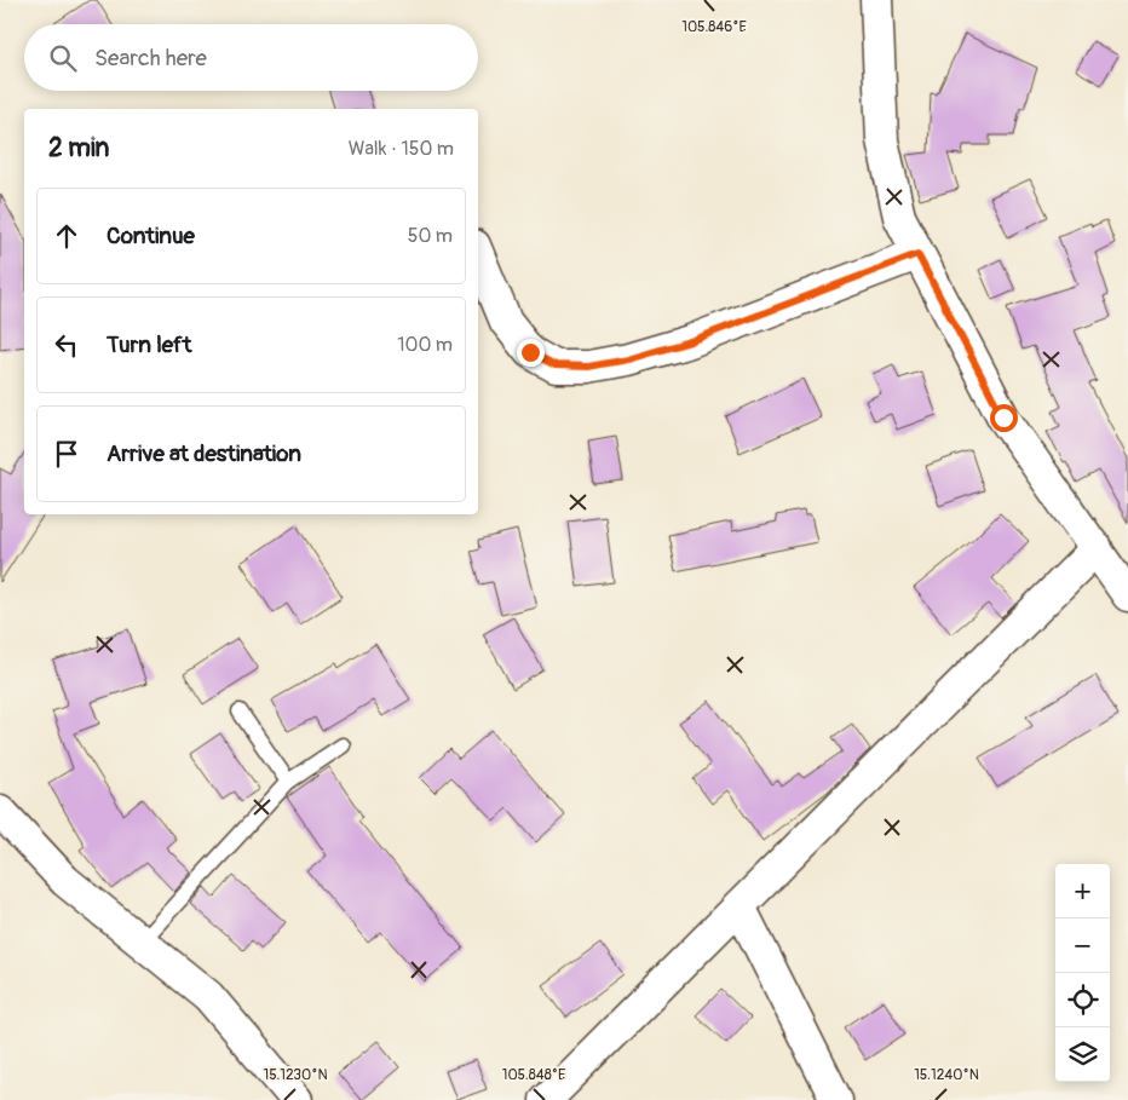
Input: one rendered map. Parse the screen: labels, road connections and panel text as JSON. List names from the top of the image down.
{
  "page": {
    "search": "Search here",
    "heading": ["2 min", "Walk · 150 m"],
    "list": [
      ["Continue", "50 m"],
      ["Turn left", "100 m"],
      "Arrive at destination"
    ],
    "map_buttons": ["+", "−"]
  },
  "coordinates": [
    "105.846°E",
    "105.848°E",
    "15.1230°N",
    "15.1240°N"
  ]
}
